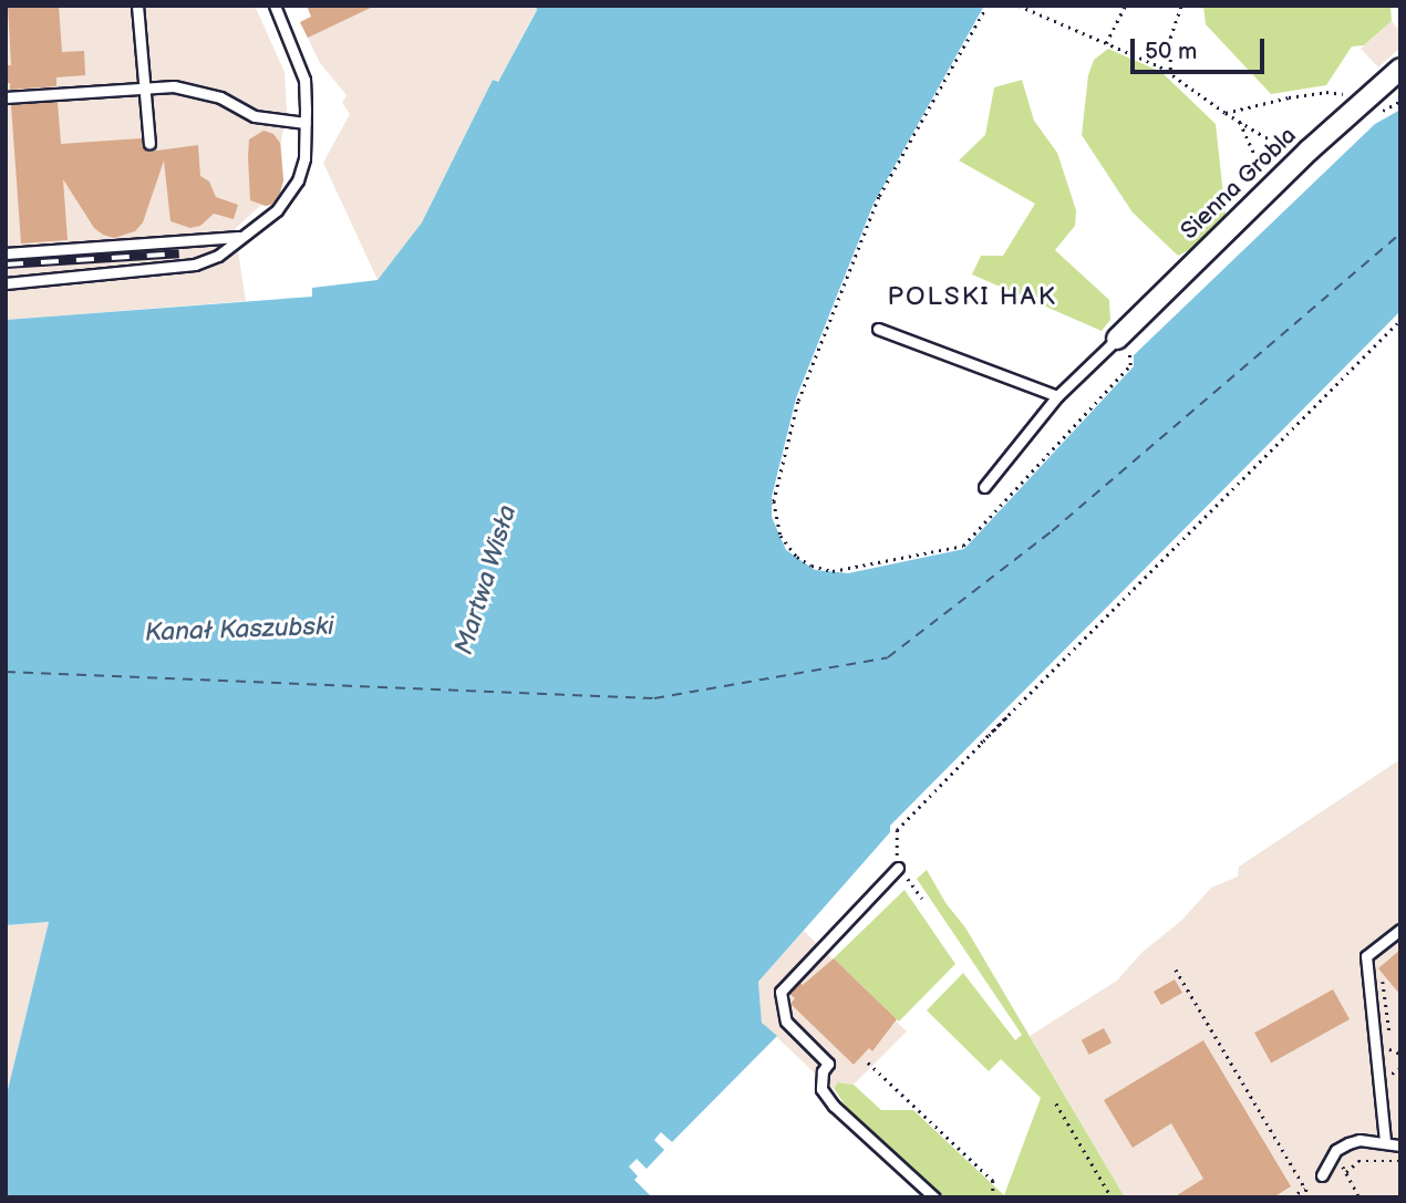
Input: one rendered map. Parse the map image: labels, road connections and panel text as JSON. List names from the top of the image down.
{
  "streets": {
    "street": ["Sienna Grobla"]
  },
  "districts": ["POLSKI HAK"],
  "water": ["Martwa Wisła", "Kanał Kaszubski"],
  "scale_bar": "50 m"
}
